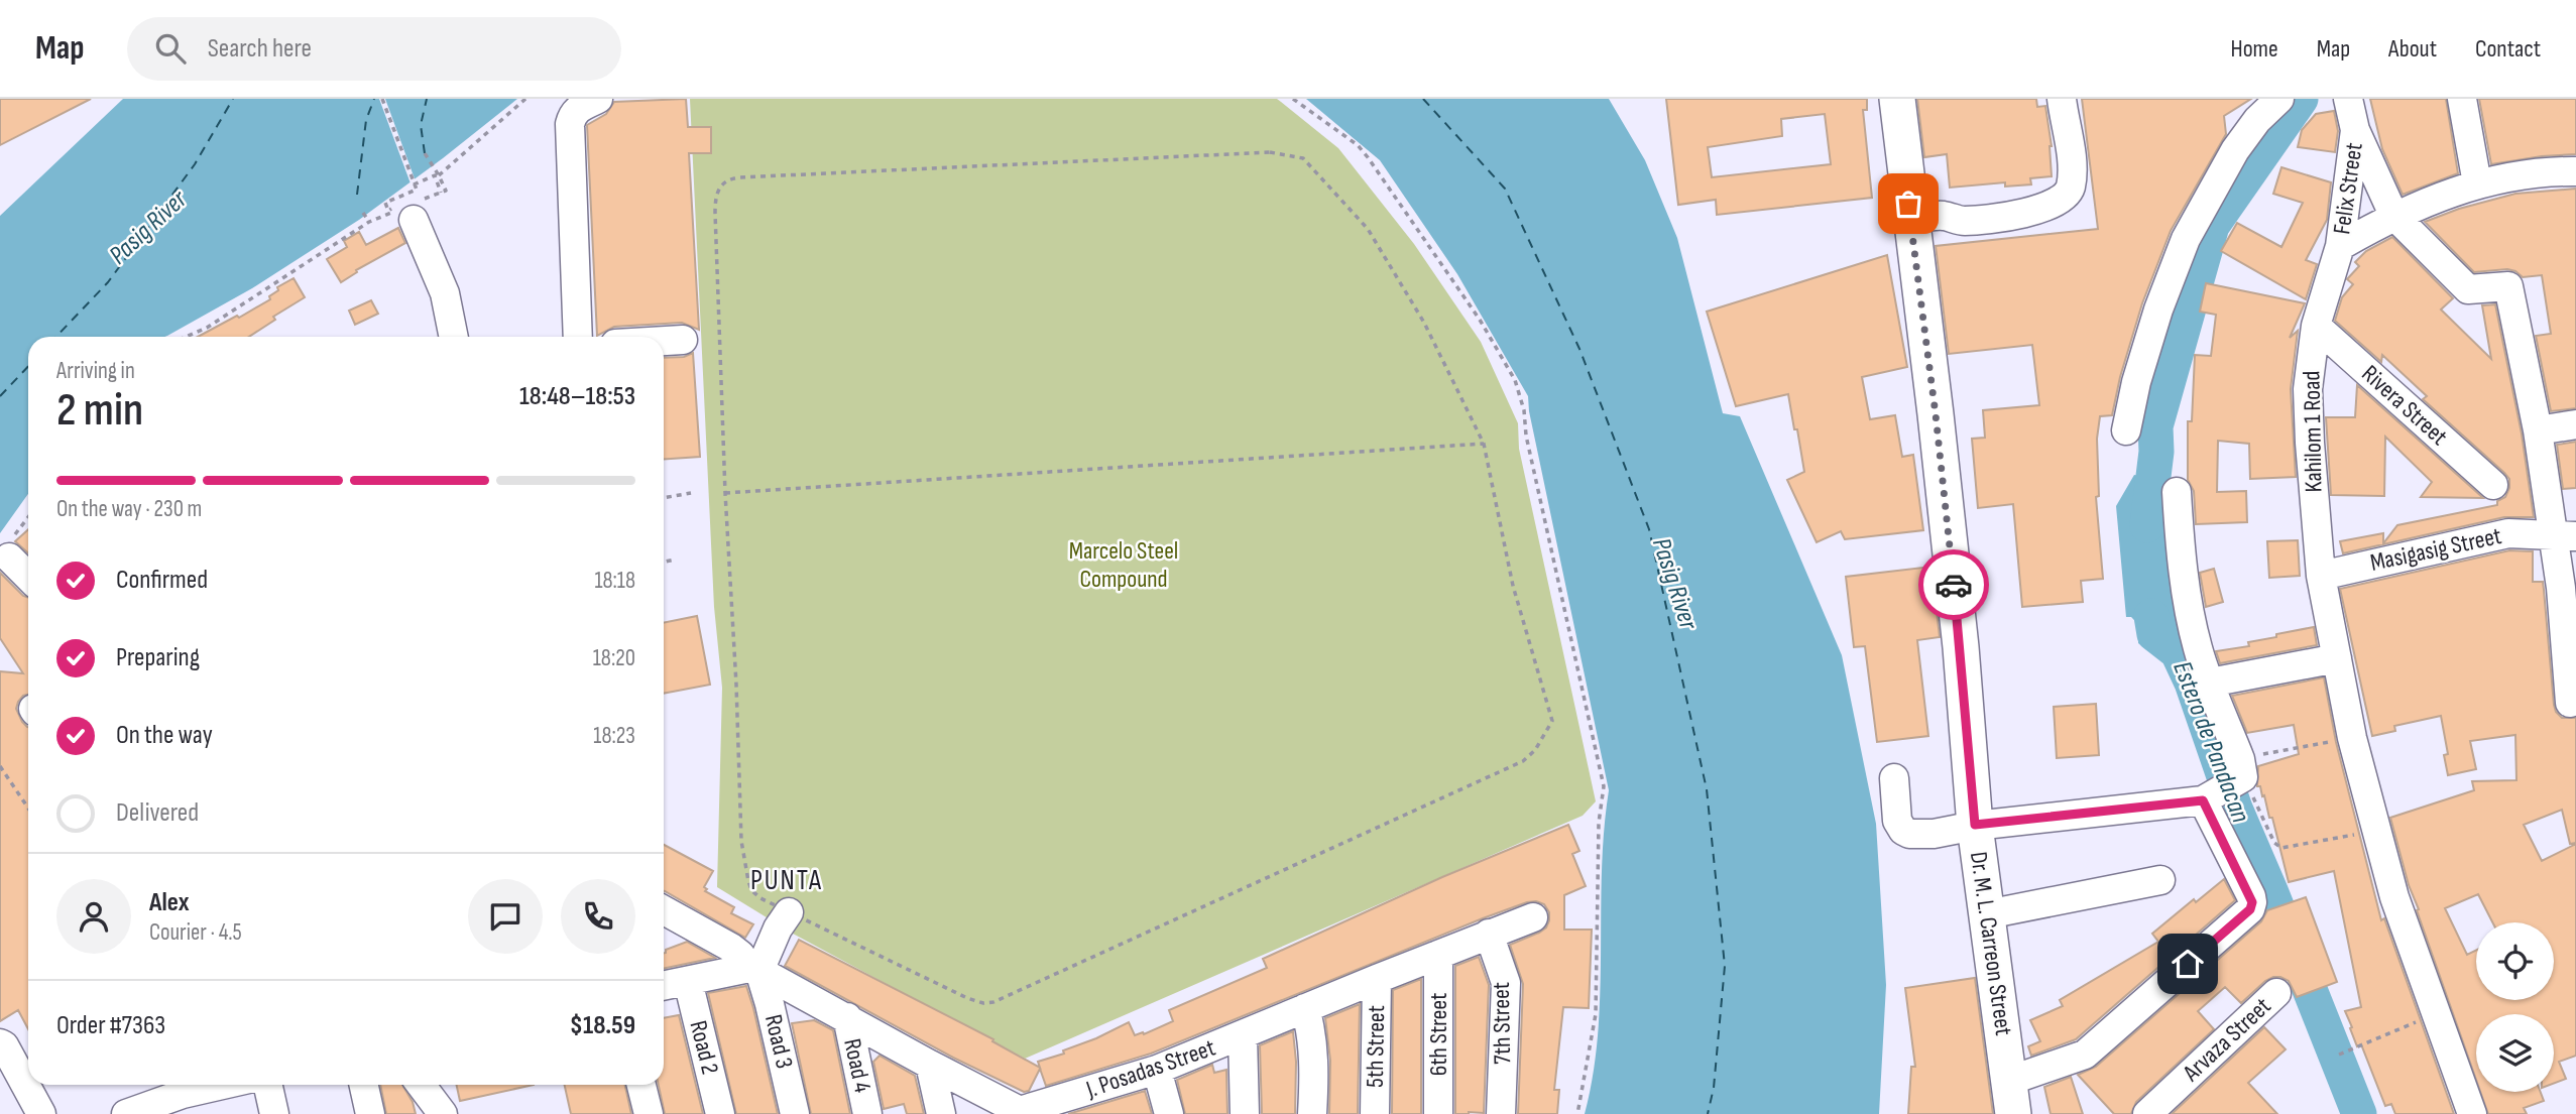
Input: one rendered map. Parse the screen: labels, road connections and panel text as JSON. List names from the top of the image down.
{
  "streets": {
    "main road": ["Dr. M. L. Carreon Street"],
    "street": [
      "Felix Street",
      "Rivera Street",
      "Kahilom 1 Road",
      "Masigasig Street",
      "7th Street",
      "6th Street",
      "Arvaza Street",
      "Road 3",
      "5th Street",
      "Road 2",
      "Road 4",
      "J. Posadas Street"
    ]
  },
  "crossings": [
    ["Felix Street", "Kahilom 1 Road"],
    ["Rivera Street", "Kahilom 1 Road"],
    ["Kahilom 1 Road", "Masigasig Street"],
    ["7th Street", "J. Posadas Street"],
    ["6th Street", "J. Posadas Street"],
    ["Road 3", "J. Posadas Street"],
    ["5th Street", "J. Posadas Street"],
    ["Road 4", "J. Posadas Street"]
  ],
  "districts": ["PUNTA"],
  "water": ["Pasig River", "Estero de Pandacan"],
  "parks": ["Marcelo Steel Compound"],
  "page": {
    "header": "Map",
    "search": "Search here",
    "nav": [
      "Home",
      "Map",
      "About",
      "Contact"
    ],
    "heading": ["2 min", "Arriving in", "18:48–18:53"],
    "panel": [
      "Alex",
      "Courier · 4.5",
      "Order #7363",
      "$18.59"
    ],
    "bar": "On the way · 230 m",
    "list": [
      ["Confirmed", "18:18"],
      ["Preparing", "18:20"],
      ["On the way", "18:23"],
      "Delivered"
    ]
  }
}
